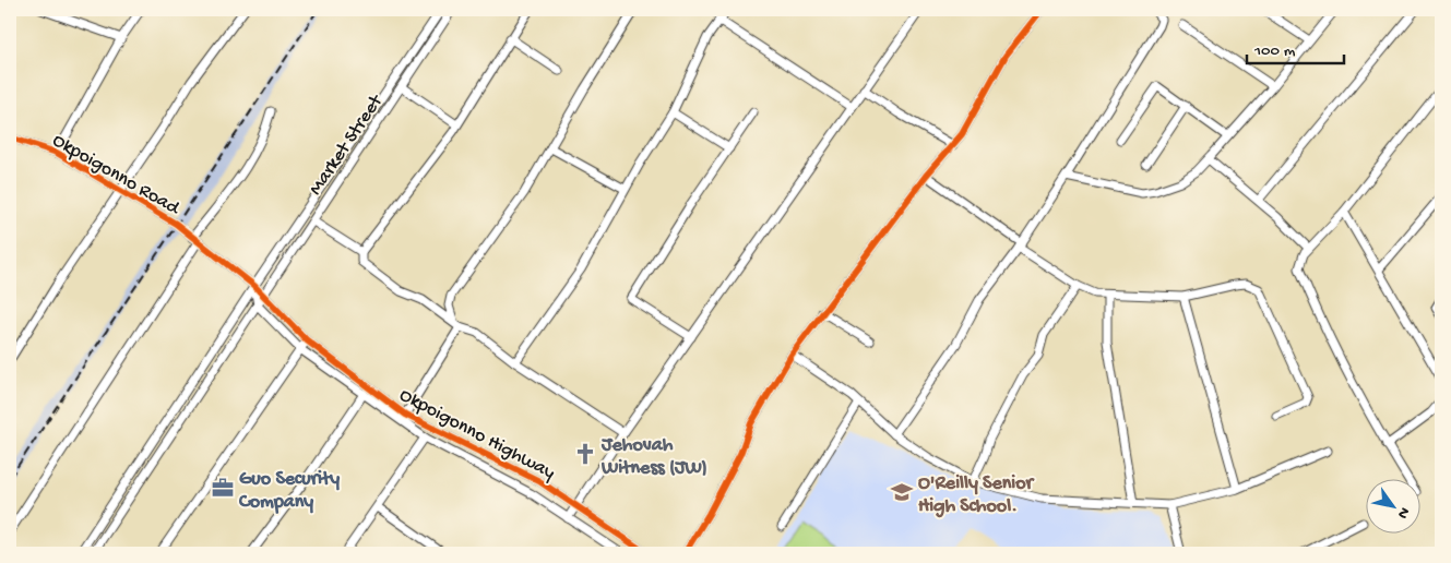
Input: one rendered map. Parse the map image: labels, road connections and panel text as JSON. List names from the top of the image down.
{
  "streets": {
    "street": ["Market Street", "Okpoigonno Road", "Okpoigonno Highway"]
  },
  "crossings": [
    ["Market Street", "Okpoigonno Road"],
    ["Market Street", "Okpoigonno Highway"],
    ["Okpoigonno Road", "Okpoigonno Highway"]
  ],
  "places": {
    "church": ["Jehovah Witness (JW)"],
    "office": ["Guo Security Company"],
    "school or university": ["O'Reilly Senior High School."]
  },
  "scale_bar": "100 m",
  "north": "bottom right"
}
